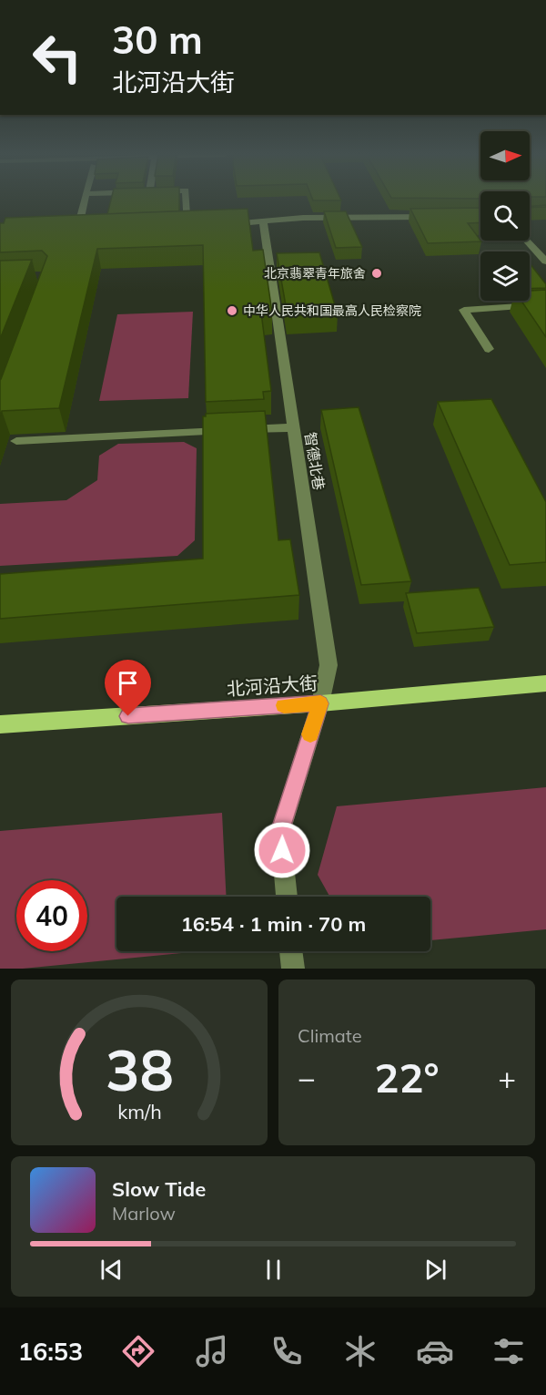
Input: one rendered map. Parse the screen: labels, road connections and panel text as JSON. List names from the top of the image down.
{
  "streets": {
    "main road": ["北河沿大街"],
    "street": ["智德北巷"]
  },
  "crossings": [
    ["智德北巷", "北河沿大街"]
  ],
  "places": ["北京翡翠青年旅舍", "中华人民共和国最高人民检察院"],
  "north": "right",
  "page": {
    "turn": ["30 m", "北河沿大街"],
    "limit": "40",
    "trip": "16:54 · 1 min · 70 m",
    "tile": "Climate",
    "heat": ["−", "22°", "+"],
    "song": ["Slow Tide", "Marlow"],
    "tabs": "16:53",
    "gauge": ["38", "km/h"]
  }
}
